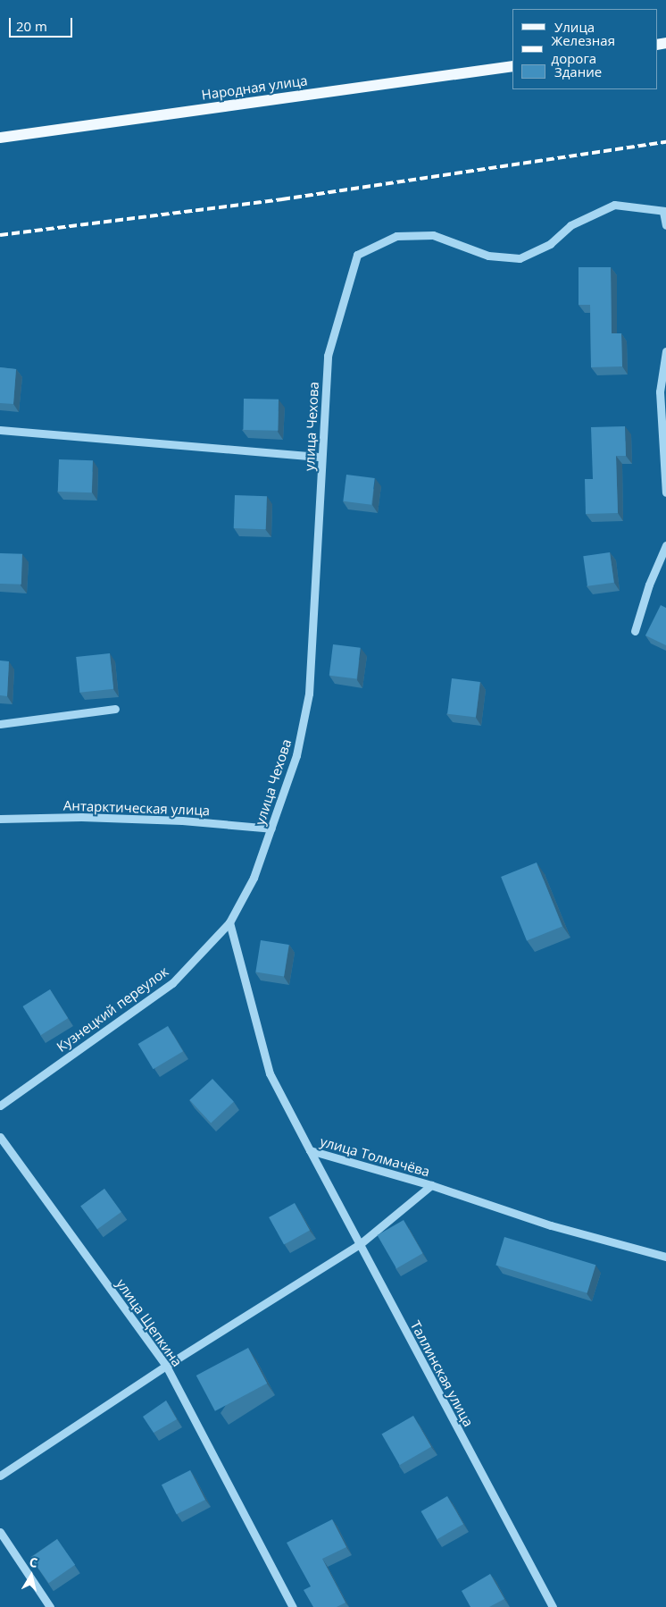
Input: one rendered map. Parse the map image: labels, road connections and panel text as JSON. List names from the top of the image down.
{
  "streets": {
    "main road": ["Народная улица"],
    "street": [
      "улица Чехова",
      "Антарктическая улица",
      "Кузнецкий переулок",
      "улица Толмачёва",
      "улица Щепкина",
      "Таллинская улица"
    ]
  },
  "crossings": [
    ["улица Чехова", "Антарктическая улица"],
    ["улица Чехова", "Кузнецкий переулок"],
    ["улица Чехова", "улица Толмачёва"],
    ["Кузнецкий переулок", "улица Толмачёва"],
    ["улица Толмачёва", "Таллинская улица"]
  ],
  "legend": ["Улица", "Железная дорога", "Здание"],
  "scale_bar": "20 m",
  "north": "top"
}
